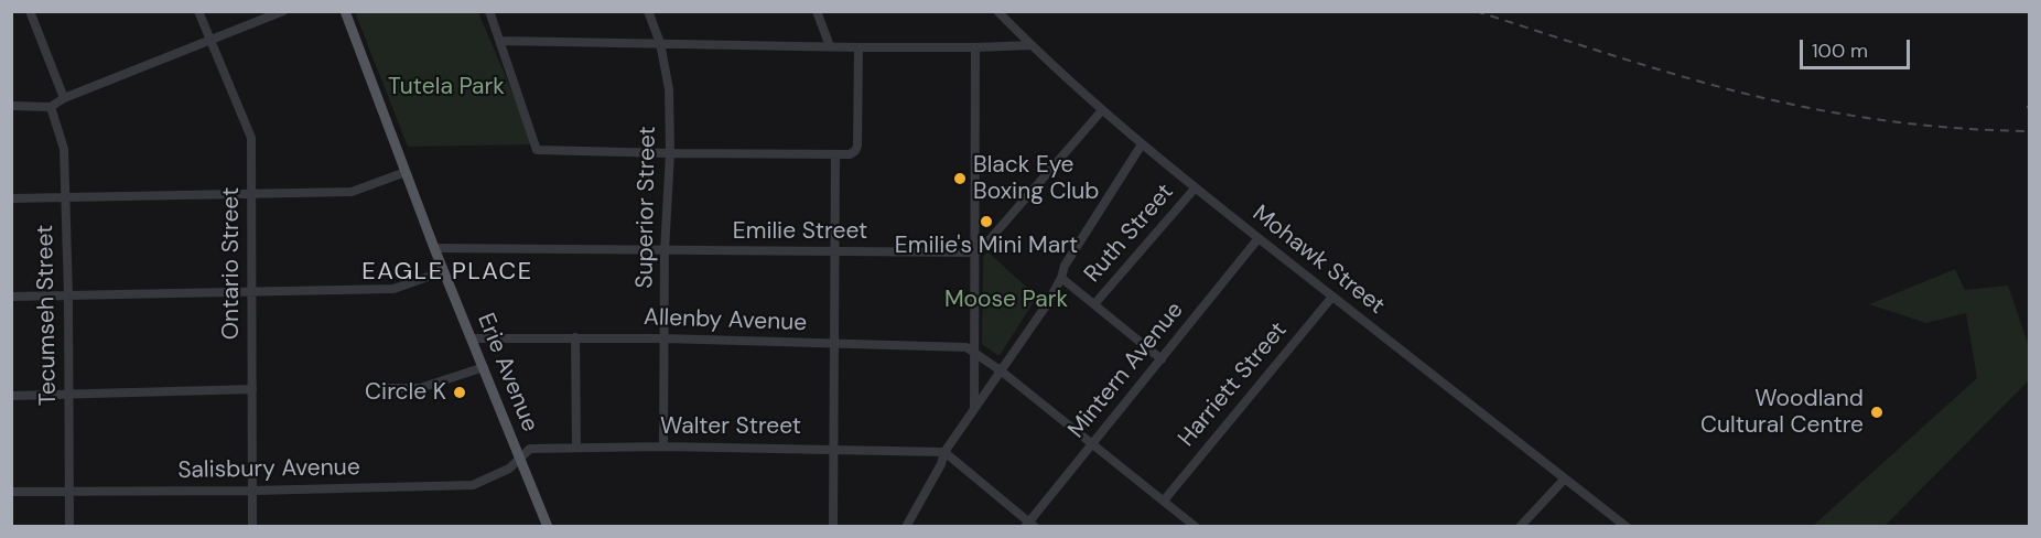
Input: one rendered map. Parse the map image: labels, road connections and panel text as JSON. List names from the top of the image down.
{
  "streets": {
    "main road": ["Erie Avenue"],
    "street": [
      "Superior Street",
      "Emilie Street",
      "Ruth Street",
      "Mohawk Street",
      "Ontario Street",
      "Tecumseh Street",
      "Allenby Avenue",
      "Mintern Avenue",
      "Harriett Street",
      "Walter Street",
      "Salisbury Avenue"
    ]
  },
  "crossings": [
    ["Superior Street", "Emilie Street"],
    ["Superior Street", "Allenby Avenue"],
    ["Superior Street", "Walter Street"],
    ["Emilie Street", "Erie Avenue"],
    ["Ruth Street", "Mohawk Street"],
    ["Mohawk Street", "Mintern Avenue"],
    ["Mohawk Street", "Harriett Street"],
    ["Ontario Street", "Salisbury Avenue"],
    ["Tecumseh Street", "Salisbury Avenue"],
    ["Allenby Avenue", "Erie Avenue"],
    ["Erie Avenue", "Walter Street"],
    ["Erie Avenue", "Salisbury Avenue"],
    ["Walter Street", "Salisbury Avenue"]
  ],
  "districts": ["EAGLE PLACE"],
  "parks": ["Tutela Park", "Moose Park"],
  "places": [
    "Black Eye Boxing Club",
    "Emilie's Mini Mart",
    "Circle K",
    "Woodland Cultural Centre"
  ],
  "scale_bar": "100 m"
}
